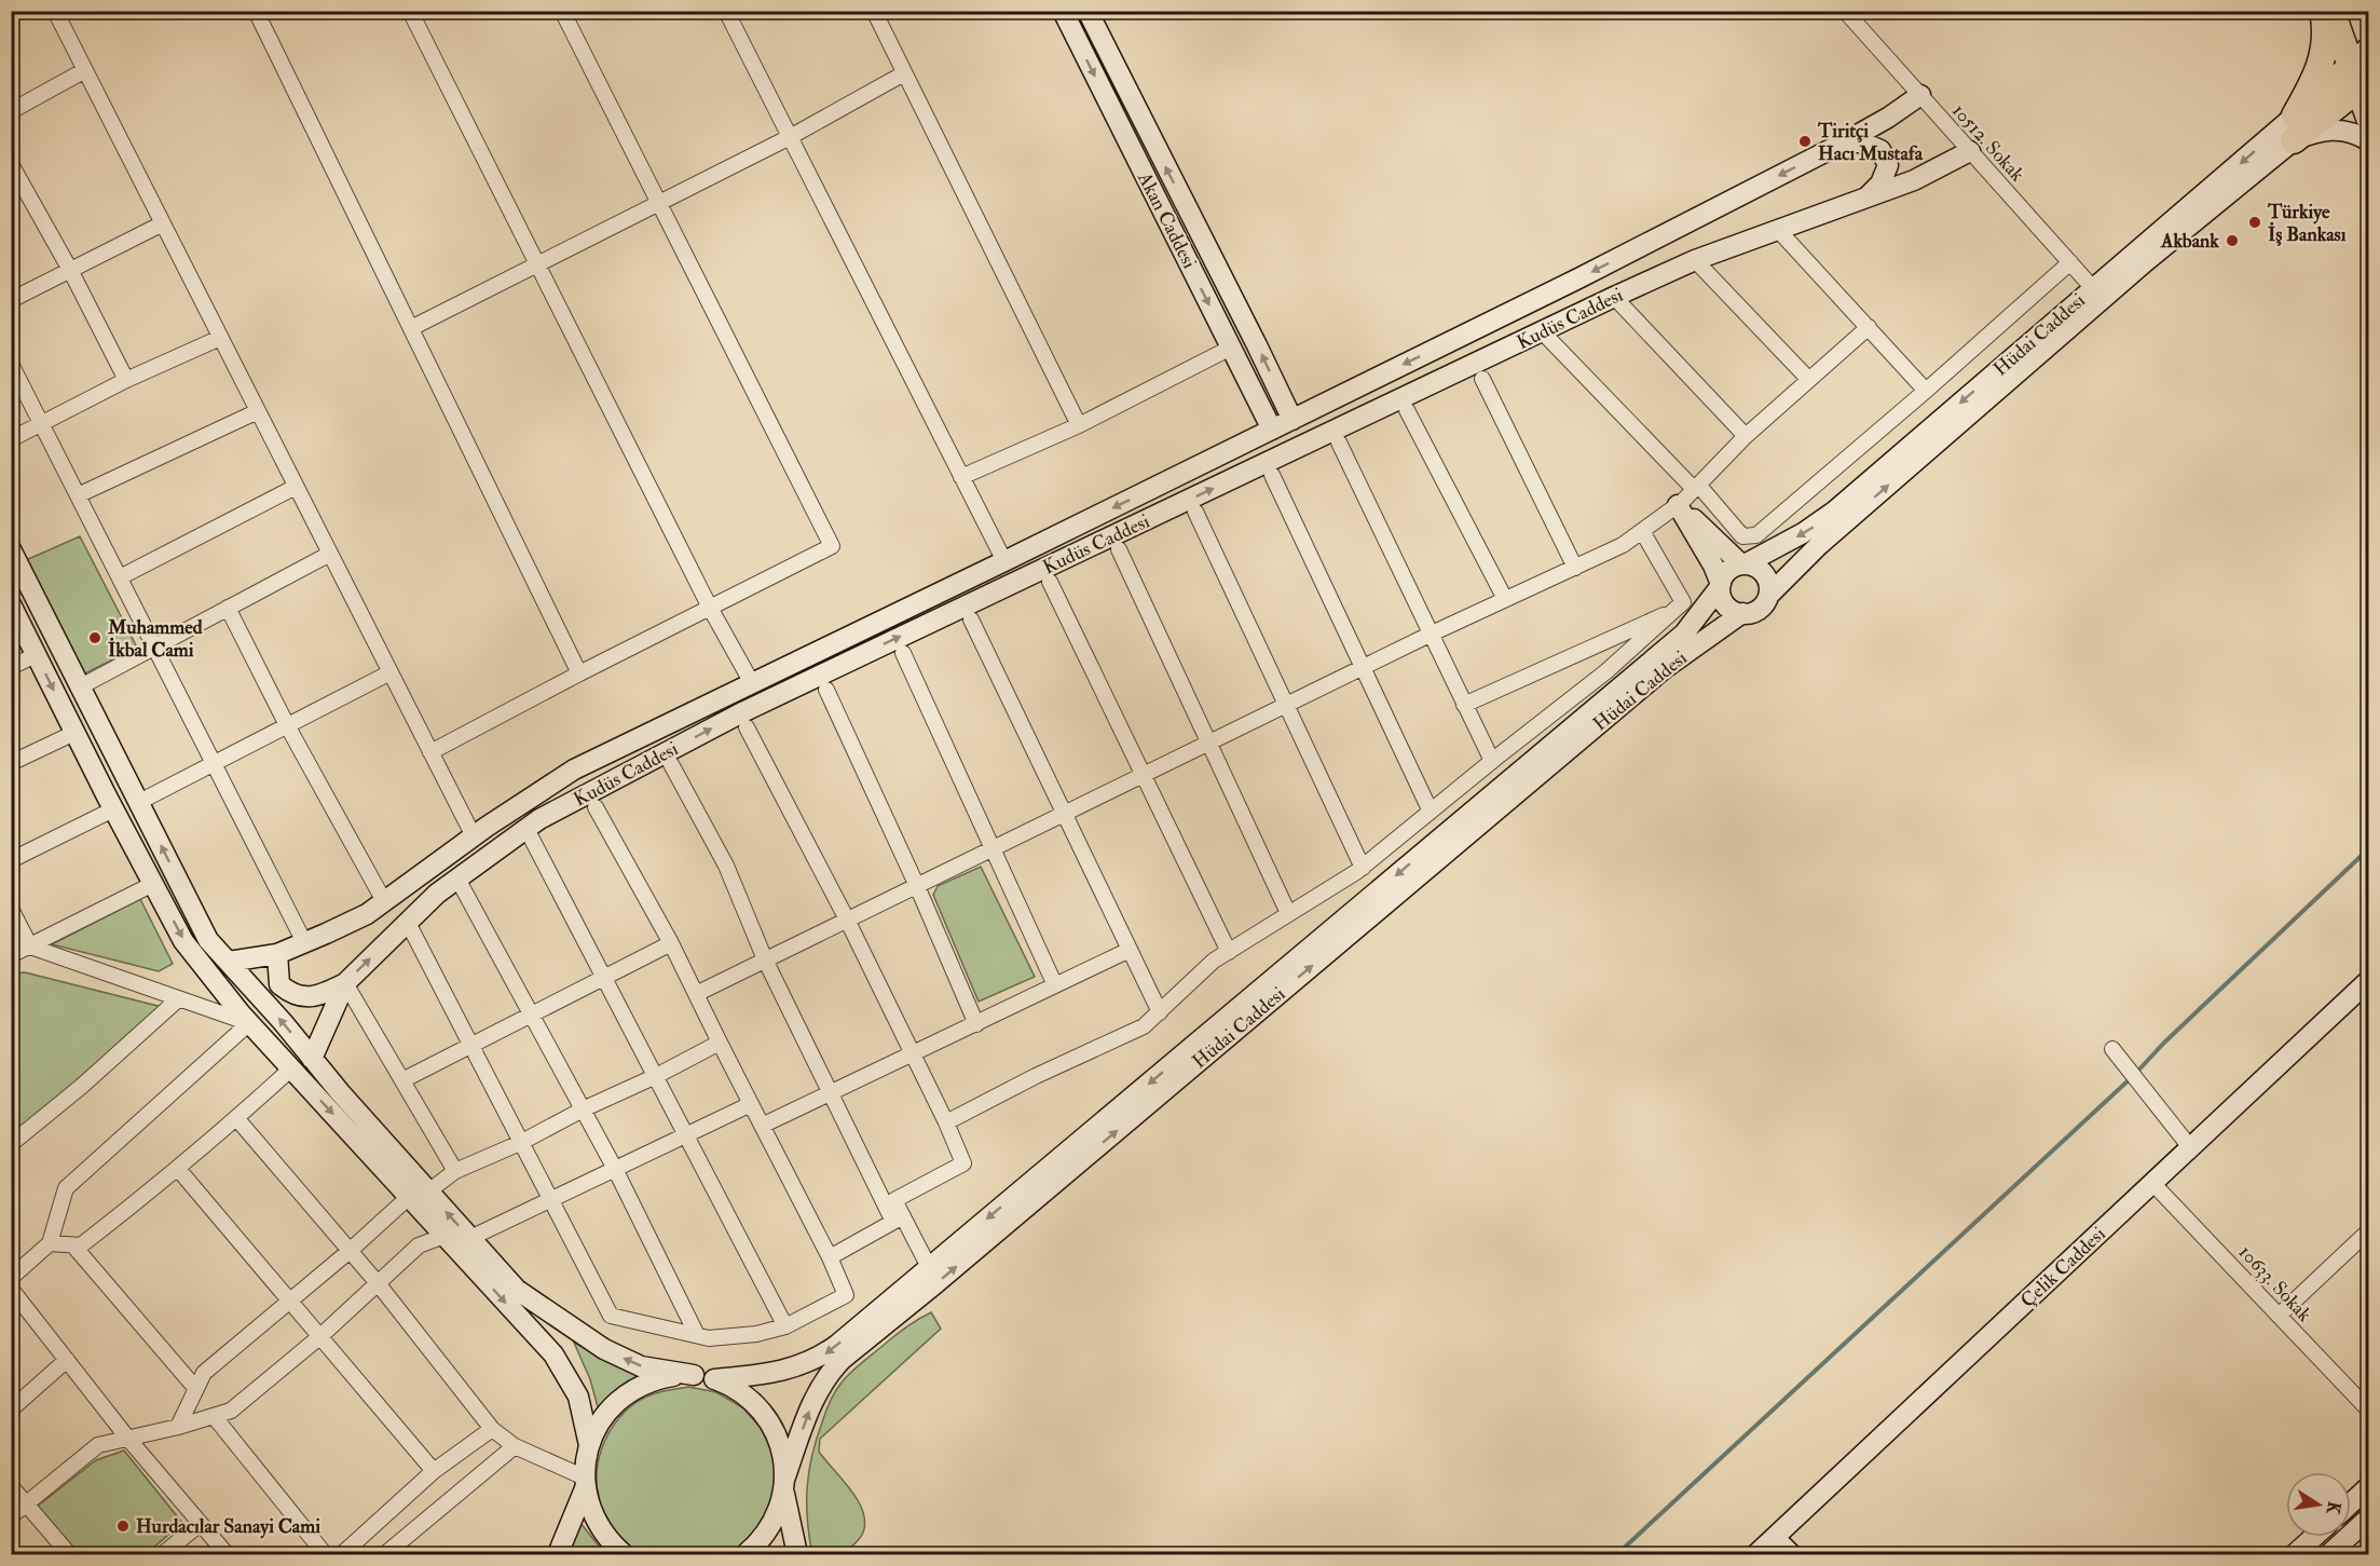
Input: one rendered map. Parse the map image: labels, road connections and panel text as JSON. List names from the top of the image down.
{
  "streets": {
    "street": [
      "10512. Sokak",
      "Akan Caddesi",
      "Kudüs Caddesi",
      "Hüdai Caddesi",
      "Çelik Caddesi",
      "10633. Sokak"
    ]
  },
  "crossings": [
    ["10512. Sokak", "Kudüs Caddesi"],
    ["10512. Sokak", "Hüdai Caddesi"],
    ["Akan Caddesi", "Kudüs Caddesi"],
    ["Çelik Caddesi", "10633. Sokak"]
  ],
  "places": [
    "Tiritçi Hacı Mustafa",
    "Türkiye İş Bankası",
    "Akbank",
    "Muhammed İkbal Cami",
    "Hurdacılar Sanayi Cami"
  ],
  "north": "right"
}
